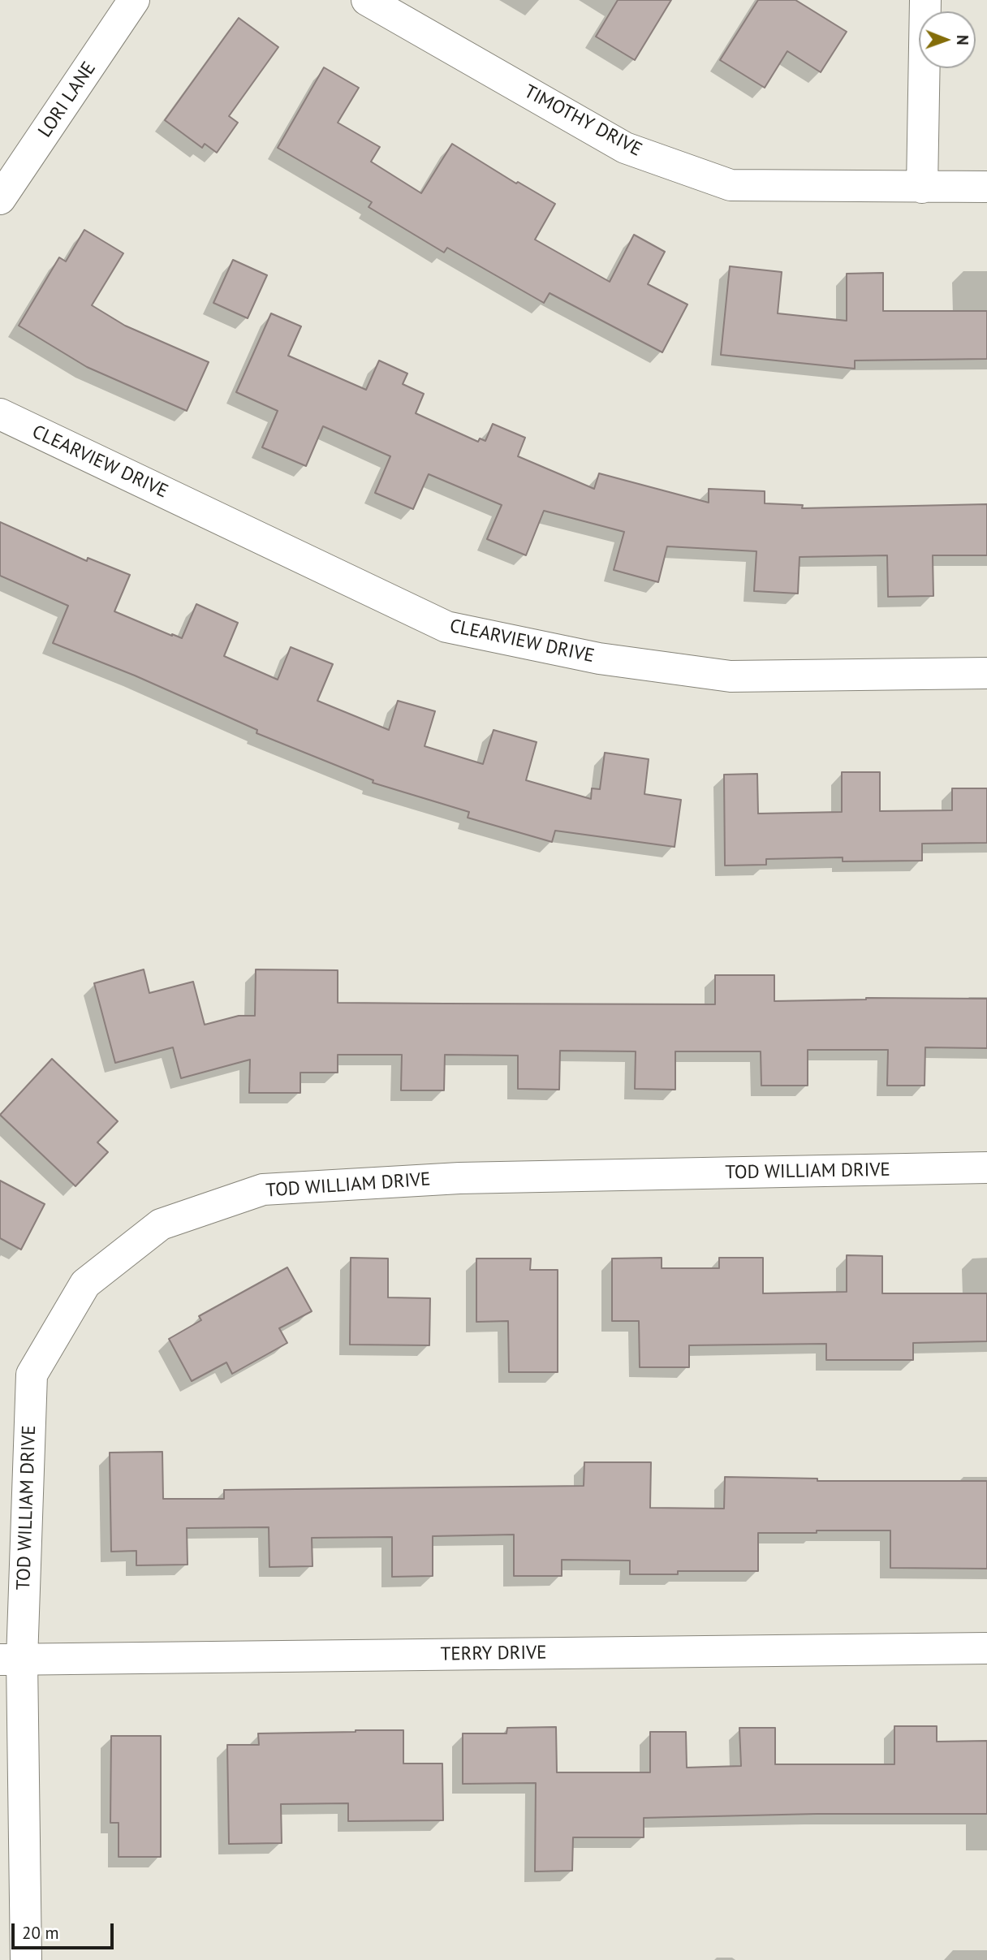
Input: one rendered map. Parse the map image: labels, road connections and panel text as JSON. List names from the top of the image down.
{
  "streets": {
    "street": [
      "LORI LANE",
      "TIMOTHY DRIVE",
      "CLEARVIEW DRIVE",
      "TOD WILLIAM DRIVE",
      "TERRY DRIVE"
    ]
  },
  "crossings": [
    ["TOD WILLIAM DRIVE", "TERRY DRIVE"]
  ],
  "scale_bar": "20 m",
  "north": "right"
}
